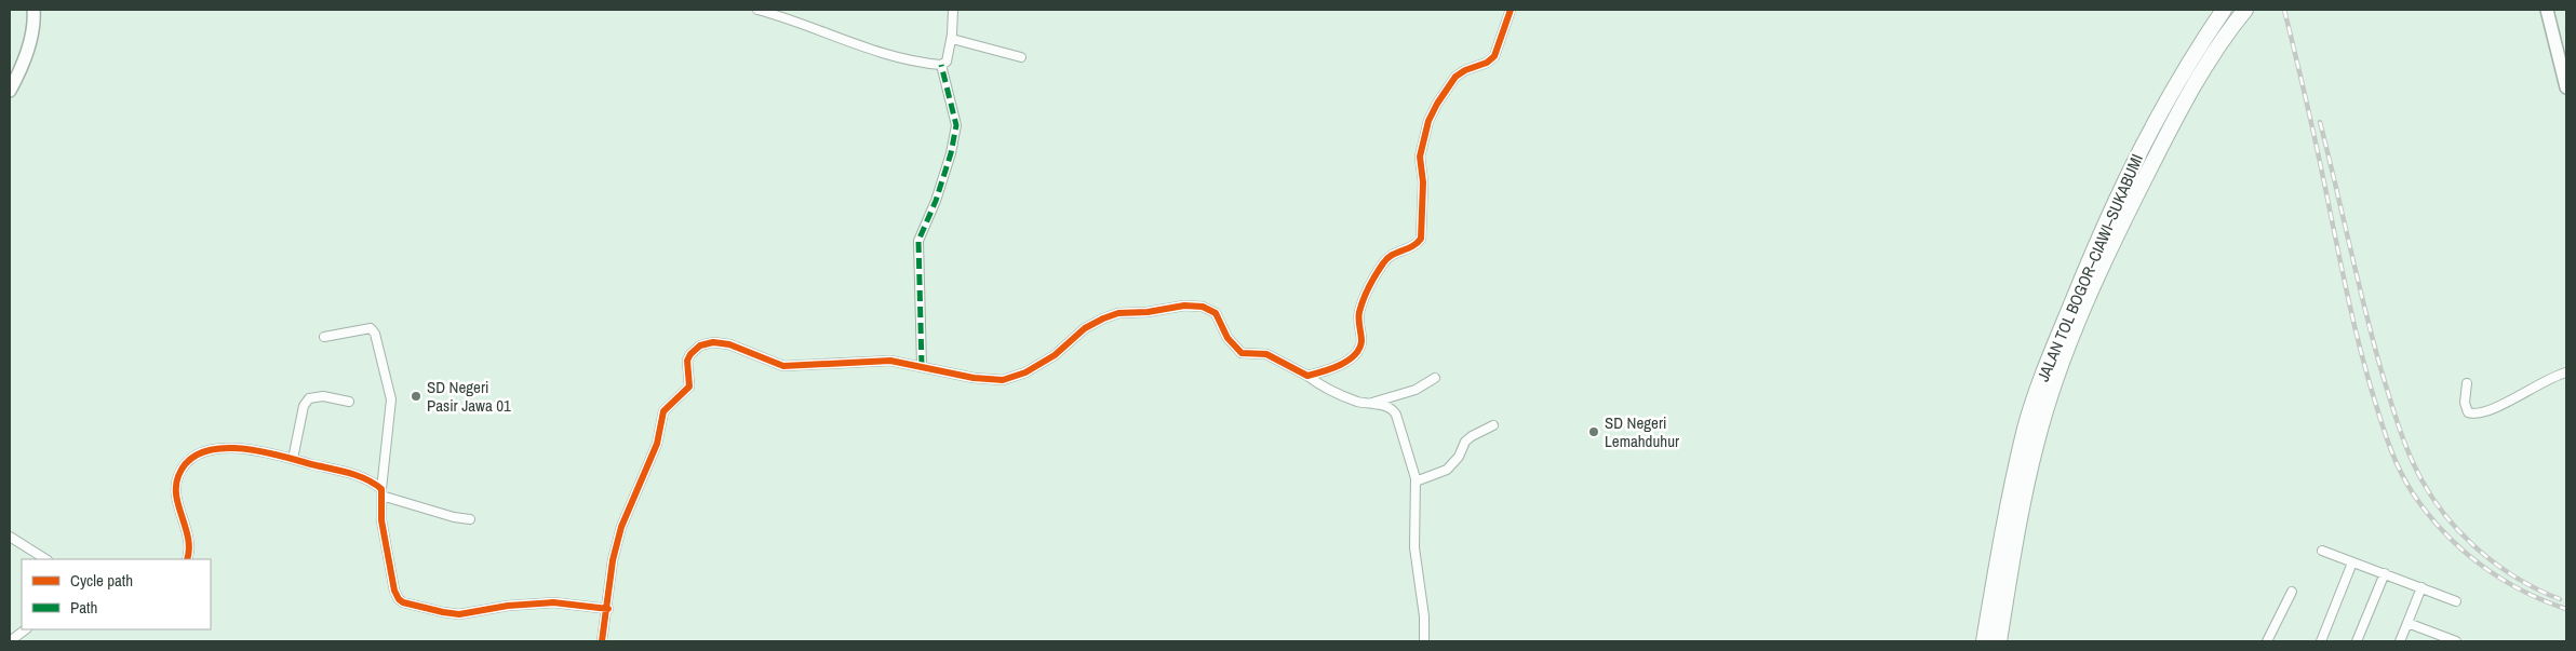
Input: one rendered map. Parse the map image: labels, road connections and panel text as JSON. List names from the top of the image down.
{
  "streets": {
    "highway": ["JALAN TOL BOGOR–CIAWI–SUKABUMI"]
  },
  "places": ["SD Negeri Pasir Jawa 01", "SD Negeri Lemahduhur"],
  "legend": ["Cycle path", "Path"]
}
